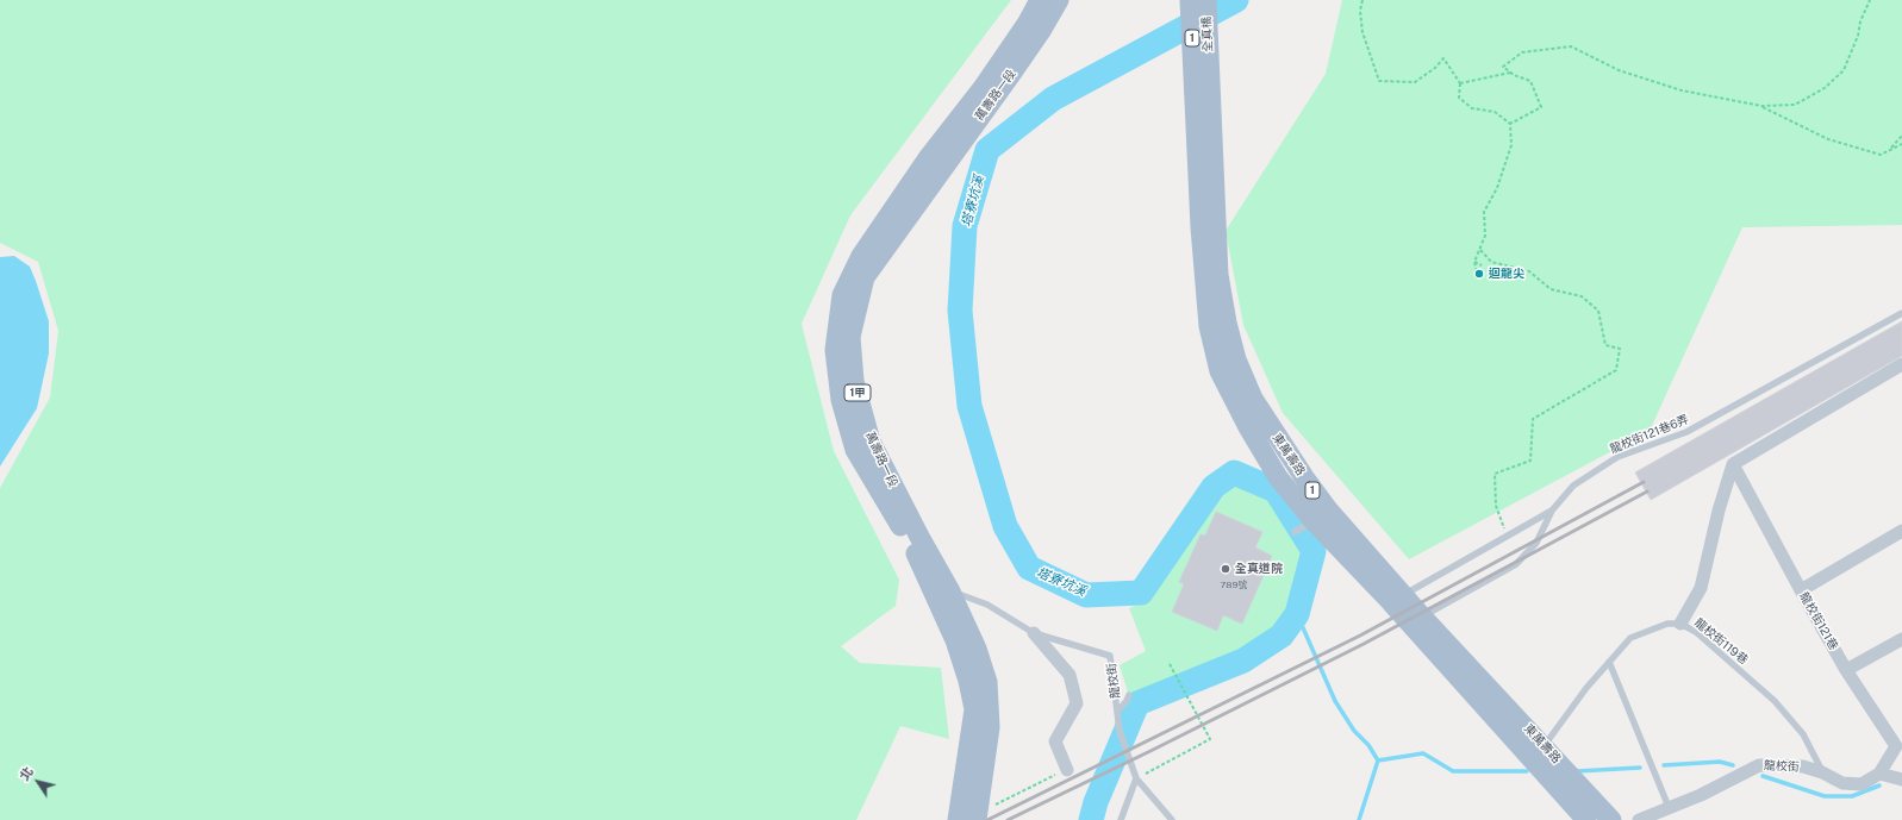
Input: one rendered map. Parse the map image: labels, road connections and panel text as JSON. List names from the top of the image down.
{
  "streets": {
    "main road": [
      "全真橋",
      "1",
      "萬壽路一段",
      "1甲",
      "東萬壽路"
    ],
    "street": ["龍校街121巷", "龍校街"],
    "lane": ["龍校街121巷6弄", "龍校街119巷"]
  },
  "crossings": [
    ["全真橋", "東萬壽路"],
    ["萬壽路一段", "龍校街"],
    ["龍校街121巷6弄", "東萬壽路"],
    ["東萬壽路", "龍校街119巷"],
    ["龍校街121巷", "龍校街"],
    ["龍校街119巷", "龍校街"]
  ],
  "water": ["塔寮坑溪"],
  "places": ["迴龍尖", "全真道院"],
  "house_numbers": ["789號"],
  "north": "top left"
}
